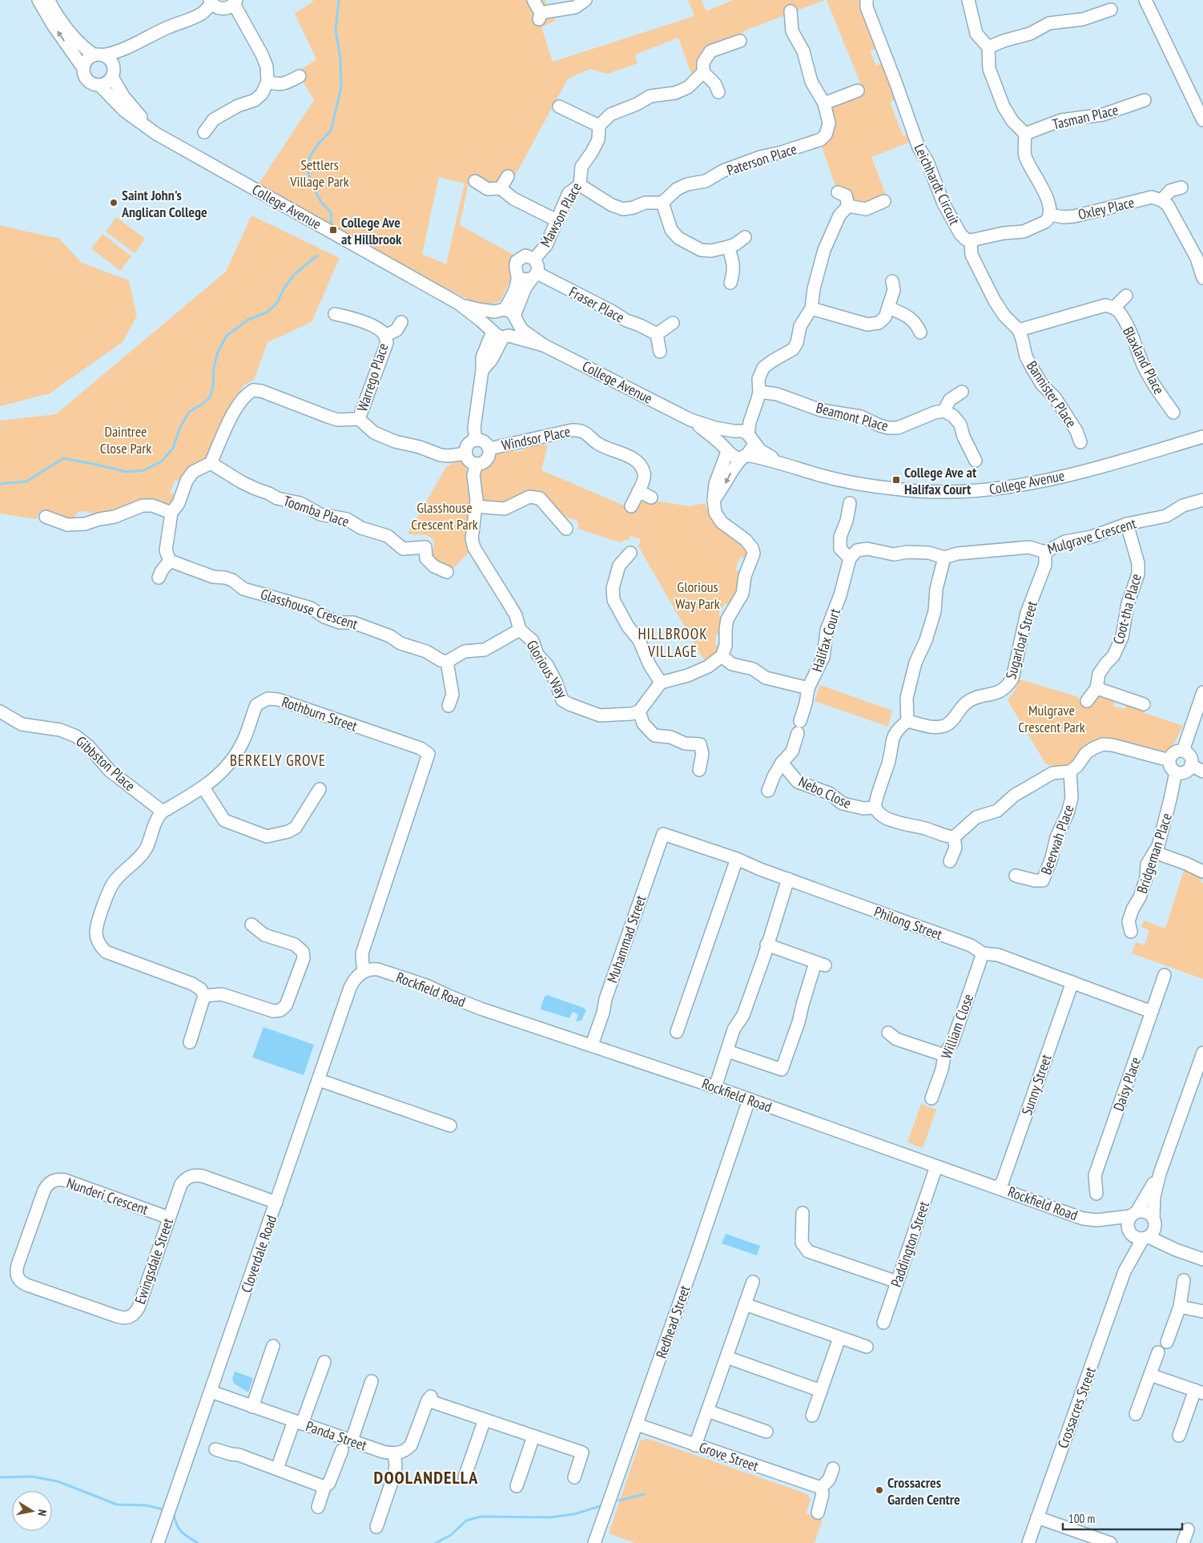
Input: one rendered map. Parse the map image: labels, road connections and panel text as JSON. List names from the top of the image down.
{
  "streets": {
    "street": [
      "Tasman Place",
      "Paterson Place",
      "Leichhardt Circuit",
      "College Avenue",
      "Oxley Place",
      "Mawson Place",
      "Fraser Place",
      "Blaxland Place",
      "Warrego Place",
      "Bannister Place",
      "Beamont Place",
      "Windsor Place",
      "Toomba Place",
      "Mulgrave Crescent",
      "Glasshouse Crescent",
      "Coot-tha Place",
      "Halifax Court",
      "Sugarloaf Street",
      "Glorious Way",
      "Rothburn Street",
      "Gibbston Place",
      "Nebo Close",
      "Beerwah Place",
      "Bridgeman Place",
      "Philong Street",
      "Muhammad Street",
      "Rockfield Road",
      "William Close",
      "Daisy Place",
      "Sunny Street",
      "Nunderi Crescent",
      "Paddington Street",
      "Cloverdale Road",
      "Ewingsdale Street",
      "Redhead Street",
      "Crossacres Street",
      "Panda Street",
      "Grove Street"
    ]
  },
  "crossings": [
    ["Leichhardt Circuit", "Bannister Place"],
    ["College Avenue", "Mawson Place"],
    ["Mawson Place", "Fraser Place"],
    ["Windsor Place", "Glorious Way"],
    ["Mulgrave Crescent", "Coot-tha Place"],
    ["Mulgrave Crescent", "Sugarloaf Street"],
    ["Halifax Court", "Nebo Close"],
    ["Rothburn Street", "Gibbston Place"],
    ["Rothburn Street", "Rockfield Road"],
    ["Rothburn Street", "Cloverdale Road"],
    ["Philong Street", "Muhammad Street"],
    ["Philong Street", "William Close"],
    ["Philong Street", "Daisy Place"],
    ["Philong Street", "Sunny Street"],
    ["Muhammad Street", "Rockfield Road"],
    ["Rockfield Road", "Sunny Street"],
    ["Rockfield Road", "Paddington Street"],
    ["Rockfield Road", "Cloverdale Road"],
    ["Rockfield Road", "Redhead Street"],
    ["Rockfield Road", "Crossacres Street"],
    ["Nunderi Crescent", "Ewingsdale Street"],
    ["Cloverdale Road", "Ewingsdale Street"],
    ["Cloverdale Road", "Panda Street"],
    ["Redhead Street", "Grove Street"]
  ],
  "districts": ["HILLBROOK VILLAGE", "BERKELY GROVE", "DOOLANDELLA"],
  "parks": [
    "Settlers Village Park",
    "Daintree Close Park",
    "Glasshouse Crescent Park",
    "Glorious Way Park",
    "Mulgrave Crescent Park"
  ],
  "places": {
    "other": ["Saint John's Anglican College", "Crossacres Garden Centre"],
    "transit": ["College Ave at Hillbrook", "College Ave at Halifax Court"]
  },
  "scale_bar": "100 m",
  "north": "right"
}
